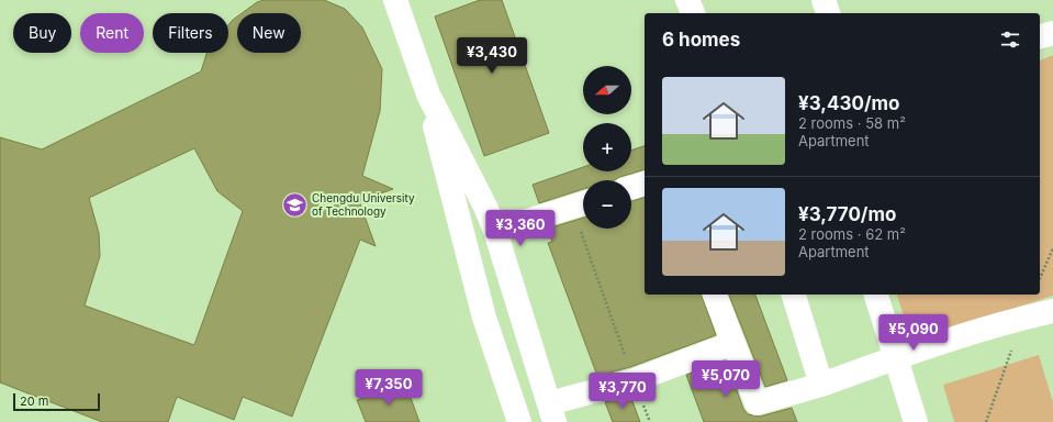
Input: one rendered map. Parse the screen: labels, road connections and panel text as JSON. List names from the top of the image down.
{
  "places": {
    "school or university": ["Chengdu University of Technology"]
  },
  "scale_bar": "20 m",
  "north": "left",
  "page": {
    "chip": [
      "Buy",
      "Rent",
      "Filters",
      "New"
    ],
    "heading": "6 homes",
    "price": [
      "¥3,430",
      "¥3,360",
      "¥5,090",
      "¥5,070",
      "¥7,350",
      "¥3,770"
    ],
    "map_buttons": ["+", "−"],
    "list": [
      {
        "name": "¥3,430/mo",
        "note": "2 rooms · 58 m² · Apartment"
      },
      {
        "name": "¥3,770/mo",
        "note": "2 rooms · 62 m² · Apartment"
      }
    ],
    "scale": "20 m"
  }
}
